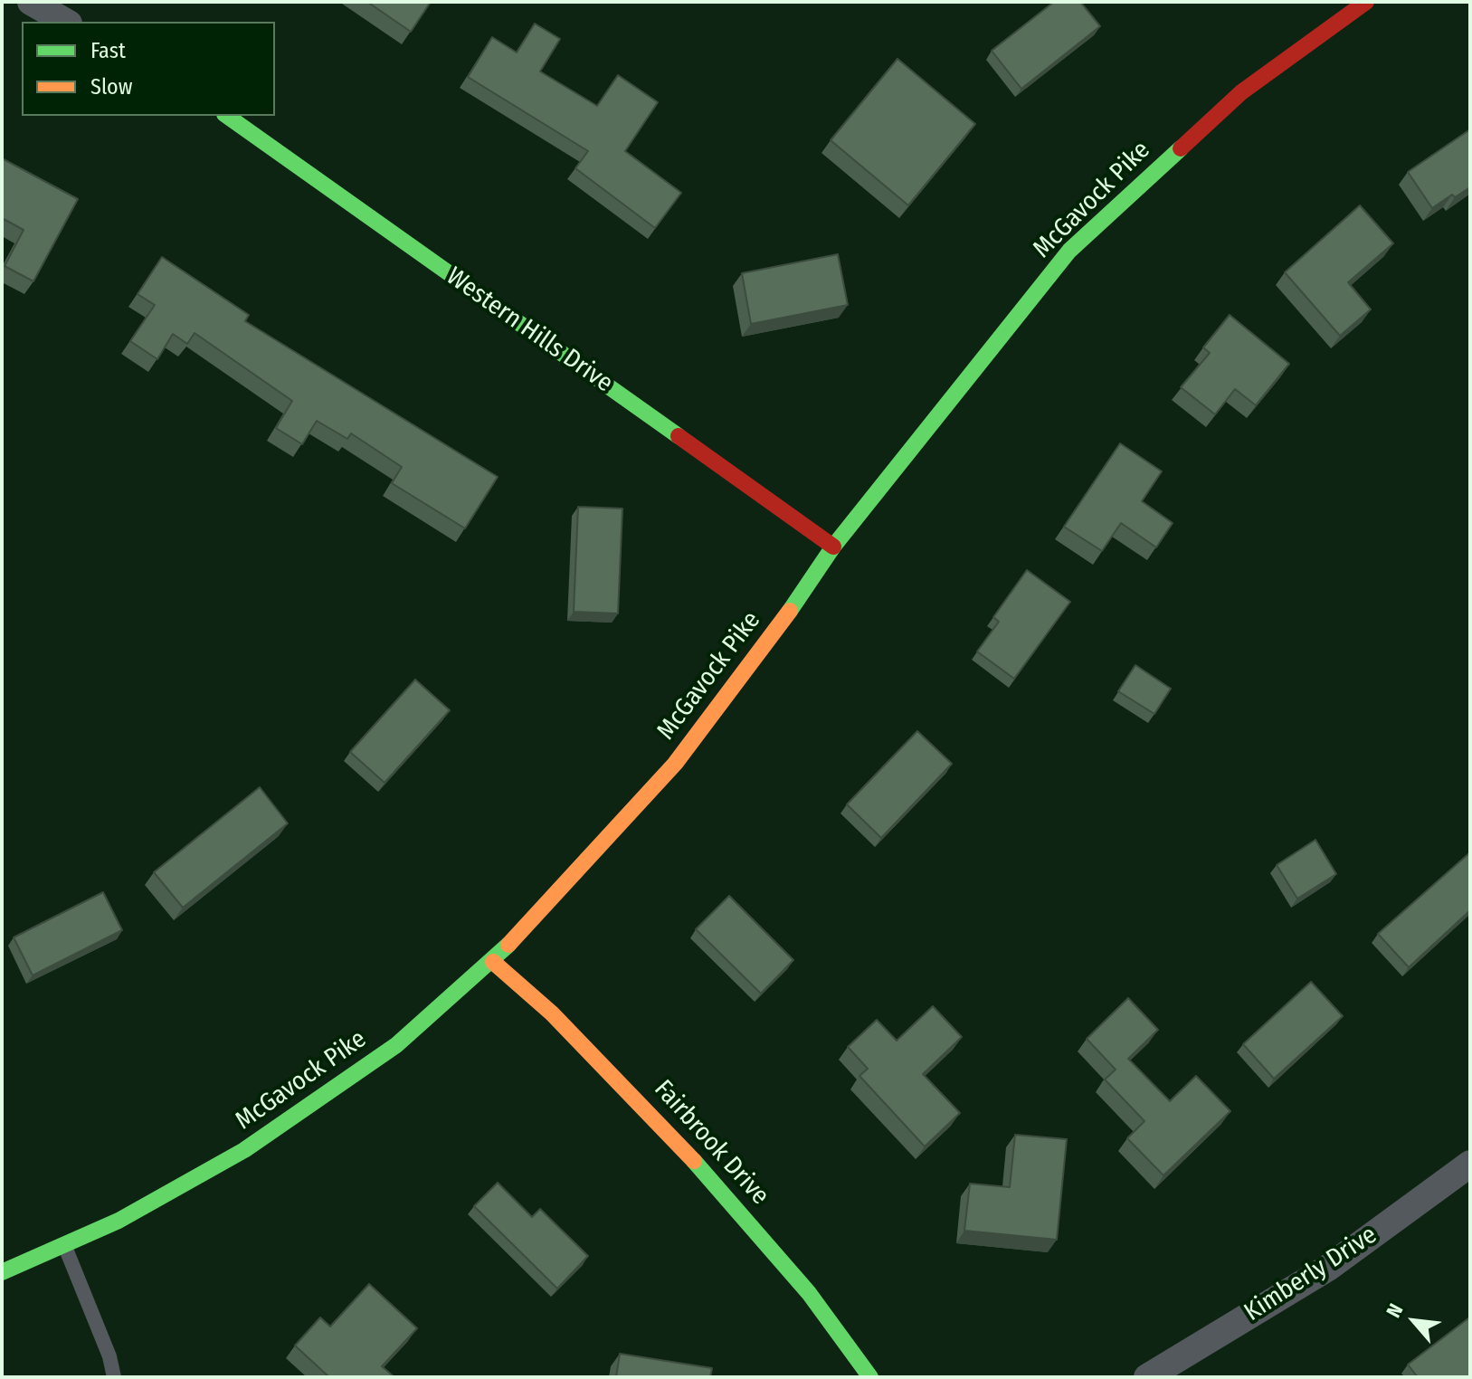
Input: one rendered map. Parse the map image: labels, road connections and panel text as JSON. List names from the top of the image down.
{
  "streets": {
    "main road": ["McGavock Pike", "Western Hills Drive", "Fairbrook Drive"],
    "street": ["Kimberly Drive"]
  },
  "crossings": [
    ["McGavock Pike", "Western Hills Drive"],
    ["McGavock Pike", "Fairbrook Drive"]
  ],
  "legend": ["Fast", "Slow"],
  "north": "top left"
}
